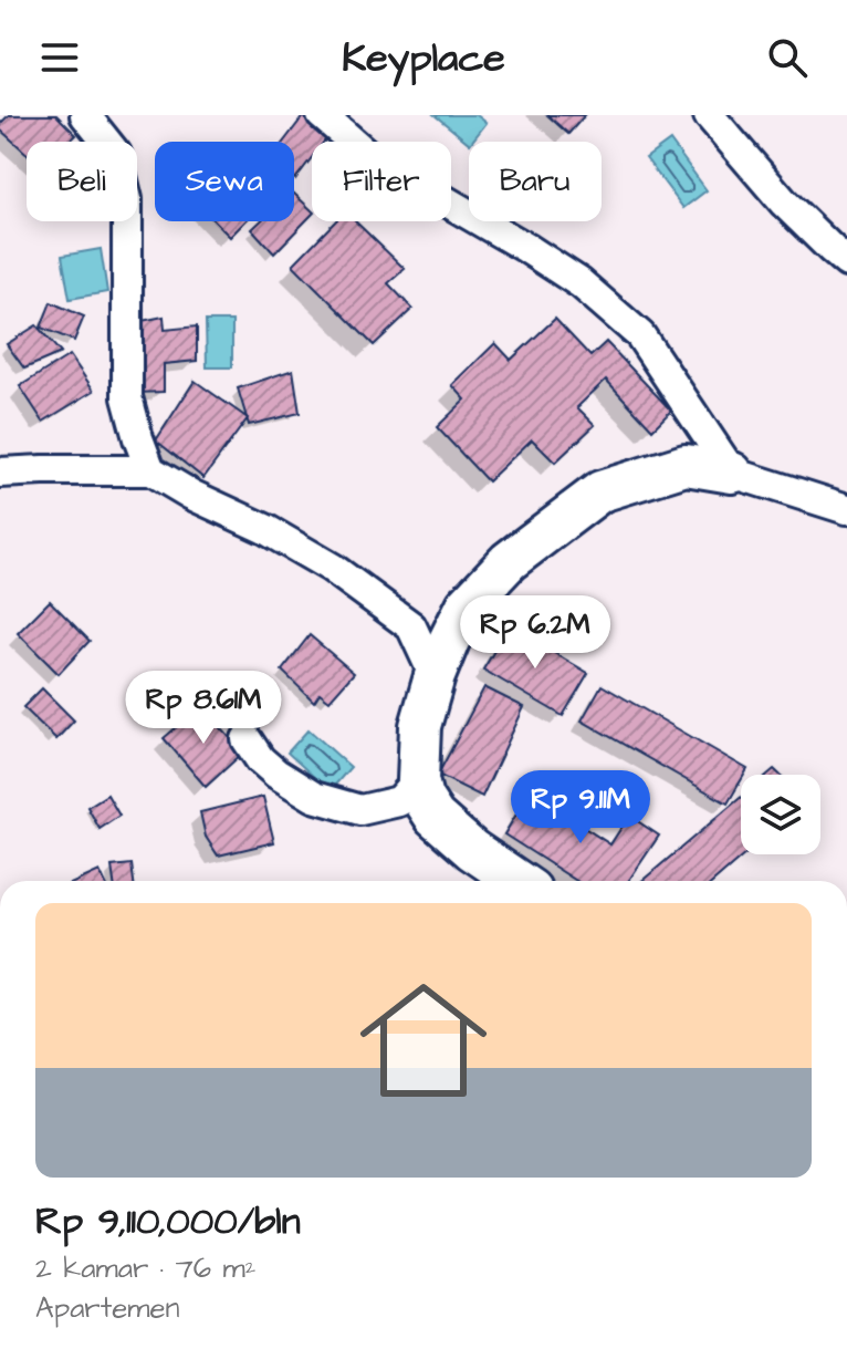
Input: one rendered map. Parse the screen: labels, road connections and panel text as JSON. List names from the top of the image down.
{
  "page": {
    "header": "Keyplace",
    "chip": [
      "Beli",
      "Sewa",
      "Filter",
      "Baru"
    ],
    "price": ["Rp 6.2M", "Rp 8.61M", "Rp 9.11M"],
    "list": [
      {
        "name": "Rp 9,110,000/bln",
        "note": "2 kamar · 76 m² · Apartemen"
      }
    ]
  }
}
